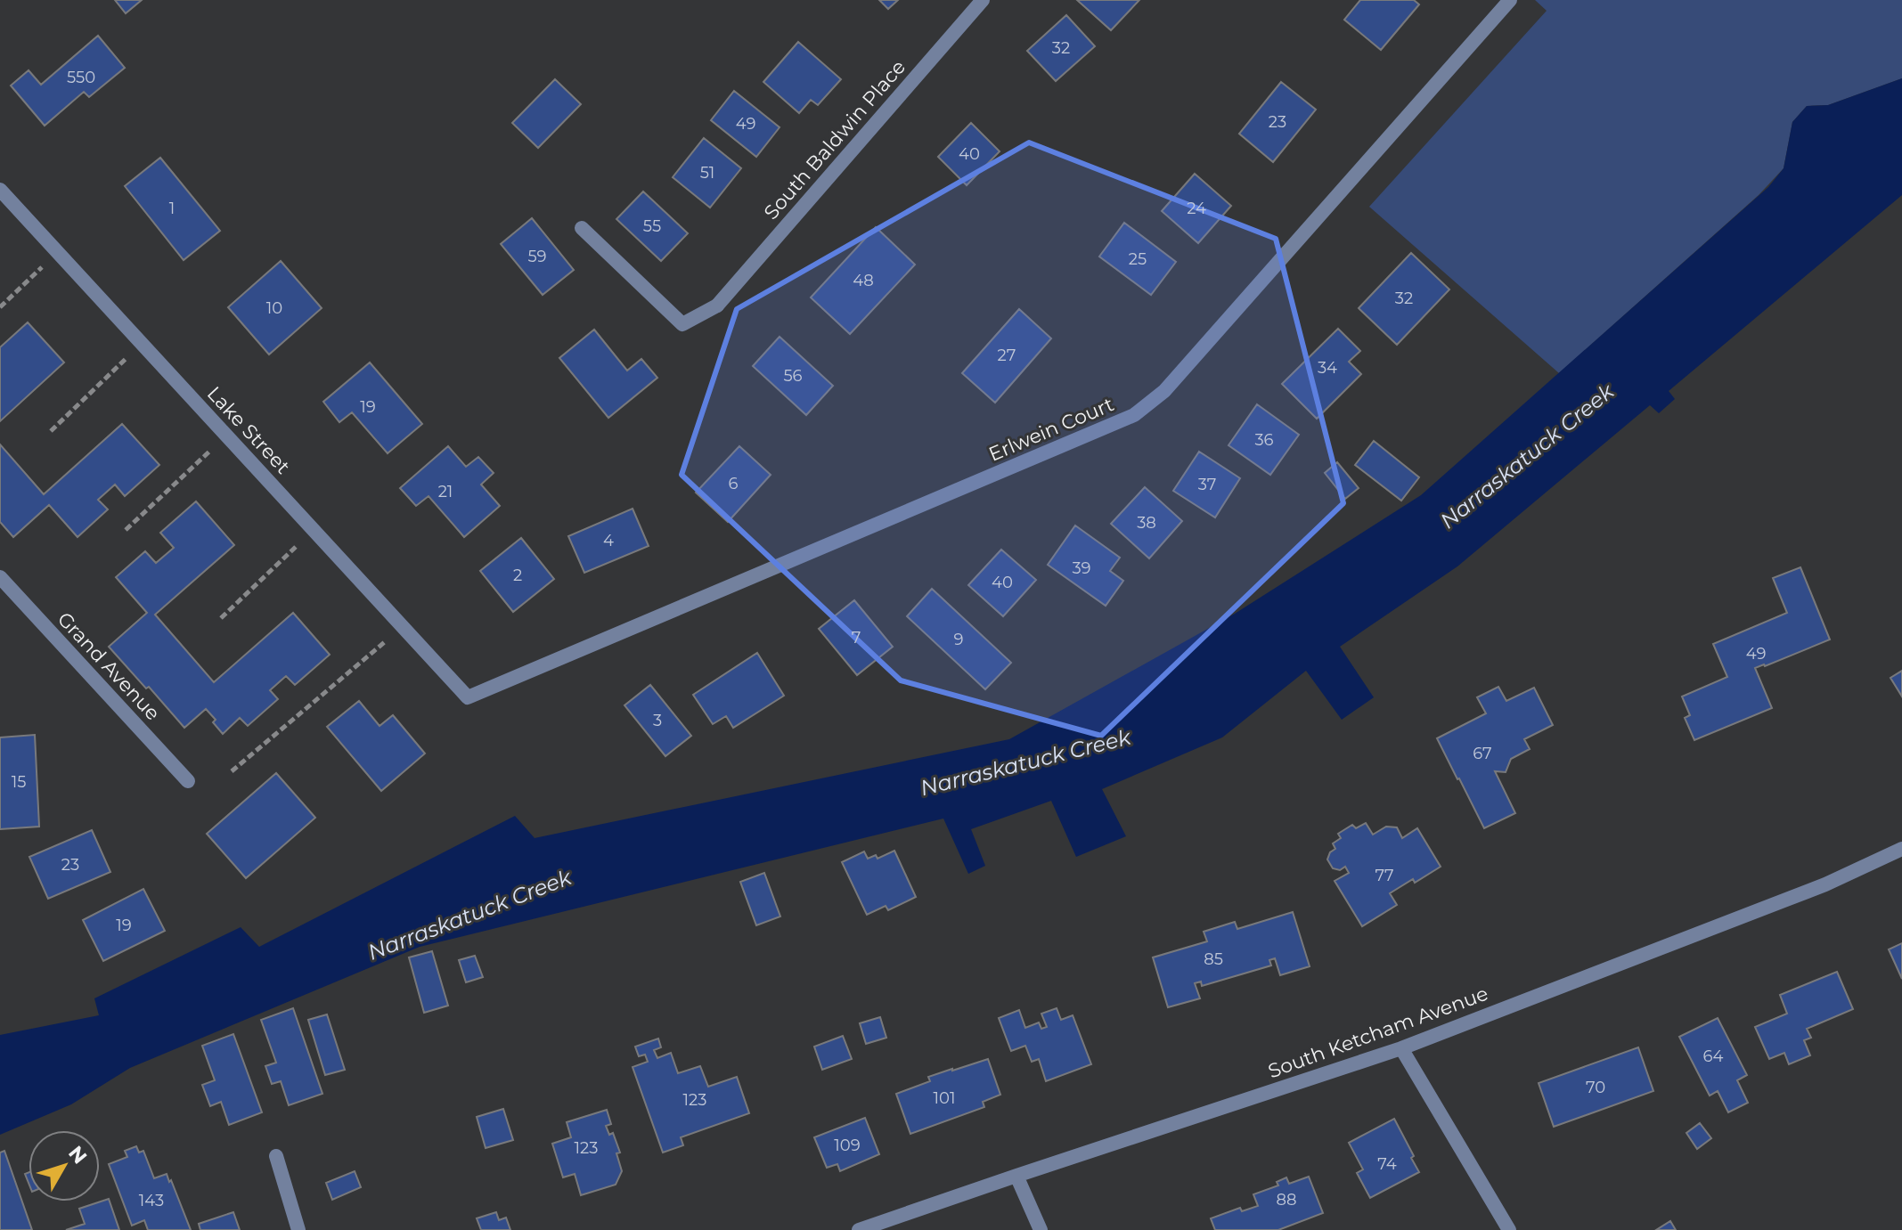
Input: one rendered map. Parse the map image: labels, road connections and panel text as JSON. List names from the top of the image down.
{
  "streets": {
    "street": [
      "South Baldwin Place",
      "Erlwein Court",
      "Lake Street",
      "Grand Avenue",
      "South Ketcham Avenue"
    ]
  },
  "crossings": [
    ["Erlwein Court", "Lake Street"]
  ],
  "water": ["Narraskatuck Creek"],
  "house_numbers": [
    "32",
    "550",
    "23",
    "49",
    "40",
    "51",
    "1",
    "24",
    "55",
    "59",
    "25",
    "48",
    "32",
    "10",
    "27",
    "34",
    "56",
    "19",
    "36",
    "6",
    "37",
    "21",
    "38",
    "4",
    "39",
    "2",
    "40",
    "7",
    "9",
    "49",
    "3",
    "67",
    "15",
    "23",
    "77",
    "19",
    "85",
    "64",
    "70",
    "101",
    "123",
    "109",
    "123",
    "74",
    "88",
    "143"
  ],
  "north": "top right"
}
